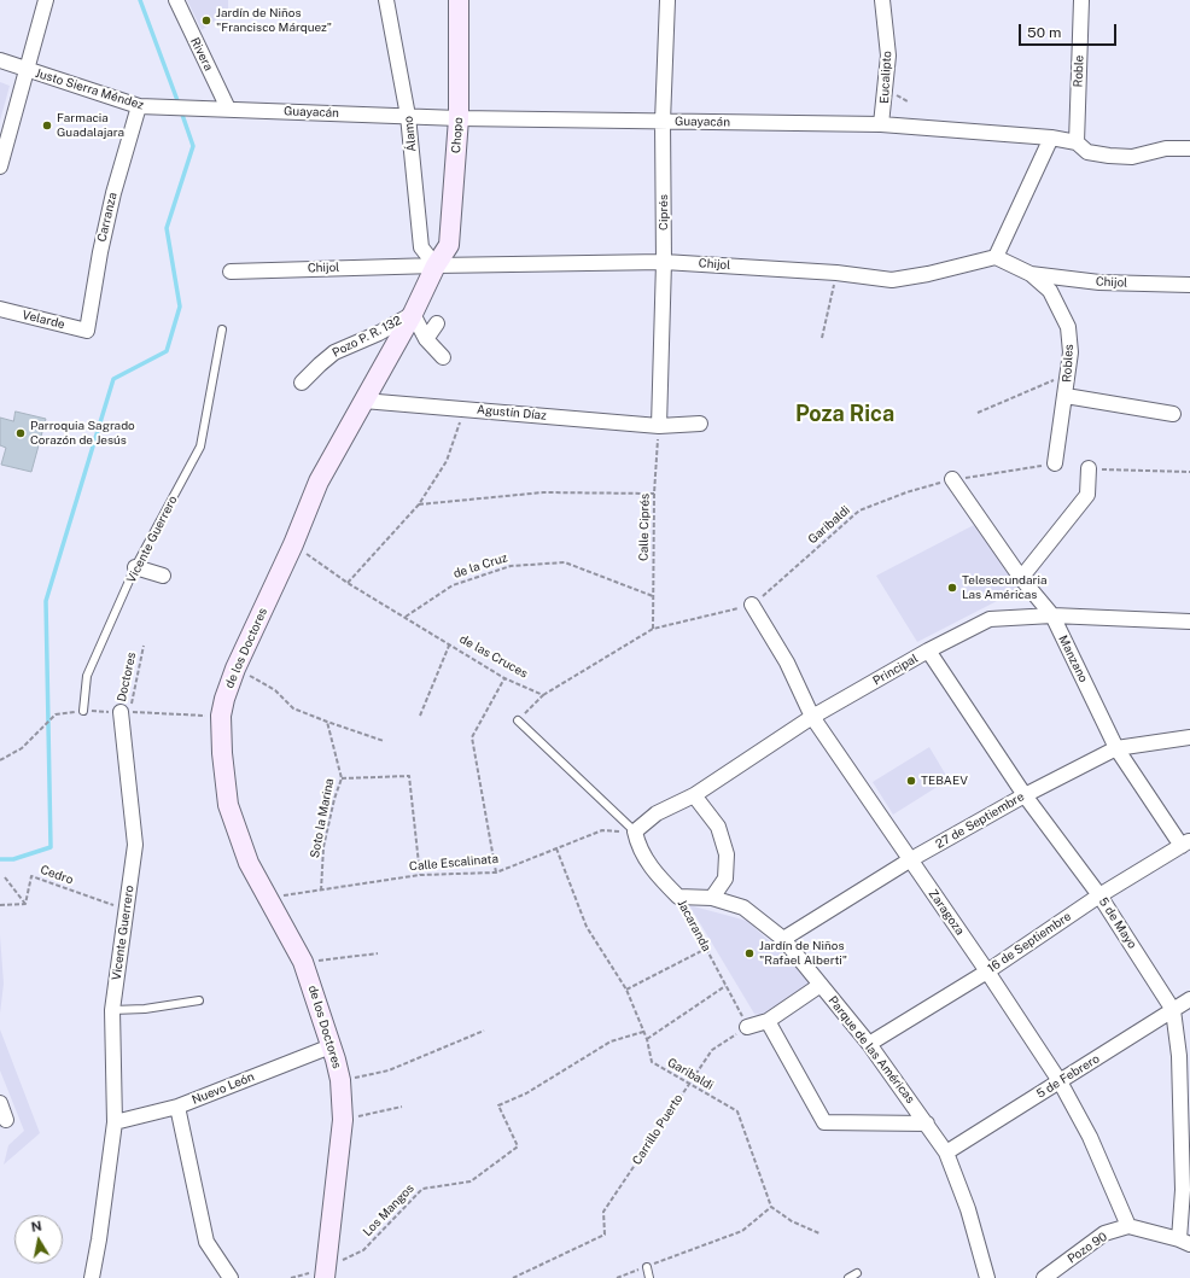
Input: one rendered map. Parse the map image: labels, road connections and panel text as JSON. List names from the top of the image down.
{
  "streets": {
    "street": [
      "Rivera",
      "Roble",
      "Eucalipto",
      "Justo Sierra Méndez",
      "Guayacán",
      "Álamo",
      "Chopo",
      "Ciprés",
      "Carranza",
      "Chijol",
      "Velarde",
      "Pozo P. R. 132",
      "Robles",
      "Agustín Díaz",
      "Vicente Guerrero",
      "de los Doctores",
      "Manzano",
      "Principal",
      "27 de Septiembre",
      "Zaragoza",
      "5 de Mayo",
      "Jacaranda",
      "16 de Septiembre",
      "Parque de las Américas",
      "5 de Febrero",
      "Nuevo León",
      "Pozo 90"
    ],
    "path": [
      "Garibaldi",
      "Calle Ciprés",
      "de la Cruz",
      "de las Cruces",
      "Doctores",
      "Soto la Marina",
      "Calle Escalinata",
      "Cedro",
      "Carrillo Puerto",
      "Los Mangos"
    ]
  },
  "crossings": [
    ["Rivera", "Guayacán"],
    ["Roble", "Guayacán"],
    ["Eucalipto", "Guayacán"],
    ["Justo Sierra Méndez", "Guayacán"],
    ["Justo Sierra Méndez", "Carranza"],
    ["Guayacán", "Álamo"],
    ["Guayacán", "Chopo"],
    ["Guayacán", "Ciprés"],
    ["Álamo", "Chopo"],
    ["Álamo", "Chijol"],
    ["Álamo", "de los Doctores"],
    ["Chopo", "Chijol"],
    ["Chopo", "de los Doctores"],
    ["Ciprés", "Chijol"],
    ["Ciprés", "Agustín Díaz"],
    ["Ciprés", "Calle Ciprés"],
    ["Carranza", "Velarde"],
    ["Chijol", "Robles"],
    ["Chijol", "de los Doctores"],
    ["Pozo P. R. 132", "de los Doctores"],
    ["Robles", "Garibaldi"],
    ["Agustín Díaz", "Calle Ciprés"],
    ["Agustín Díaz", "de los Doctores"],
    ["Garibaldi", "Calle Ciprés"],
    ["Garibaldi", "de las Cruces"],
    ["Garibaldi", "Manzano"],
    ["Garibaldi", "Calle Escalinata"],
    ["Garibaldi", "Zaragoza"],
    ["Garibaldi", "Carrillo Puerto"],
    ["Garibaldi", "Los Mangos"],
    ["Calle Ciprés", "de la Cruz"],
    ["Vicente Guerrero", "Doctores"],
    ["Vicente Guerrero", "Cedro"],
    ["Vicente Guerrero", "Nuevo León"],
    ["de la Cruz", "de las Cruces"],
    ["de los Doctores", "de las Cruces"],
    ["de los Doctores", "Calle Escalinata"],
    ["de los Doctores", "Nuevo León"],
    ["de los Doctores", "Los Mangos"],
    ["Manzano", "Principal"],
    ["Manzano", "27 de Septiembre"],
    ["Manzano", "16 de Septiembre"],
    ["Principal", "Calle Escalinata"],
    ["Principal", "Zaragoza"],
    ["Principal", "5 de Mayo"],
    ["Principal", "Jacaranda"],
    ["Principal", "Parque de las Américas"],
    ["Soto la Marina", "Calle Escalinata"],
    ["27 de Septiembre", "Zaragoza"],
    ["27 de Septiembre", "5 de Mayo"],
    ["27 de Septiembre", "Parque de las Américas"],
    ["Calle Escalinata", "Jacaranda"],
    ["Calle Escalinata", "Parque de las Américas"],
    ["Zaragoza", "16 de Septiembre"],
    ["Zaragoza", "5 de Febrero"],
    ["Zaragoza", "Pozo 90"],
    ["5 de Mayo", "16 de Septiembre"],
    ["5 de Mayo", "5 de Febrero"],
    ["Jacaranda", "Parque de las Américas"],
    ["Jacaranda", "Carrillo Puerto"],
    ["16 de Septiembre", "Parque de las Américas"],
    ["Parque de las Américas", "5 de Febrero"]
  ],
  "districts": ["Poza Rica"],
  "places": [
    "Jardín de Niños \"Francisco Márquez\"",
    "Farmacia Guadalajara",
    "Parroquia Sagrado Corazón de Jesús",
    "Telesecundaria Las Américas",
    "TEBAEV",
    "Jardín de Niños \"Rafael Alberti\""
  ],
  "scale_bar": "50 m",
  "north": "top"
}
